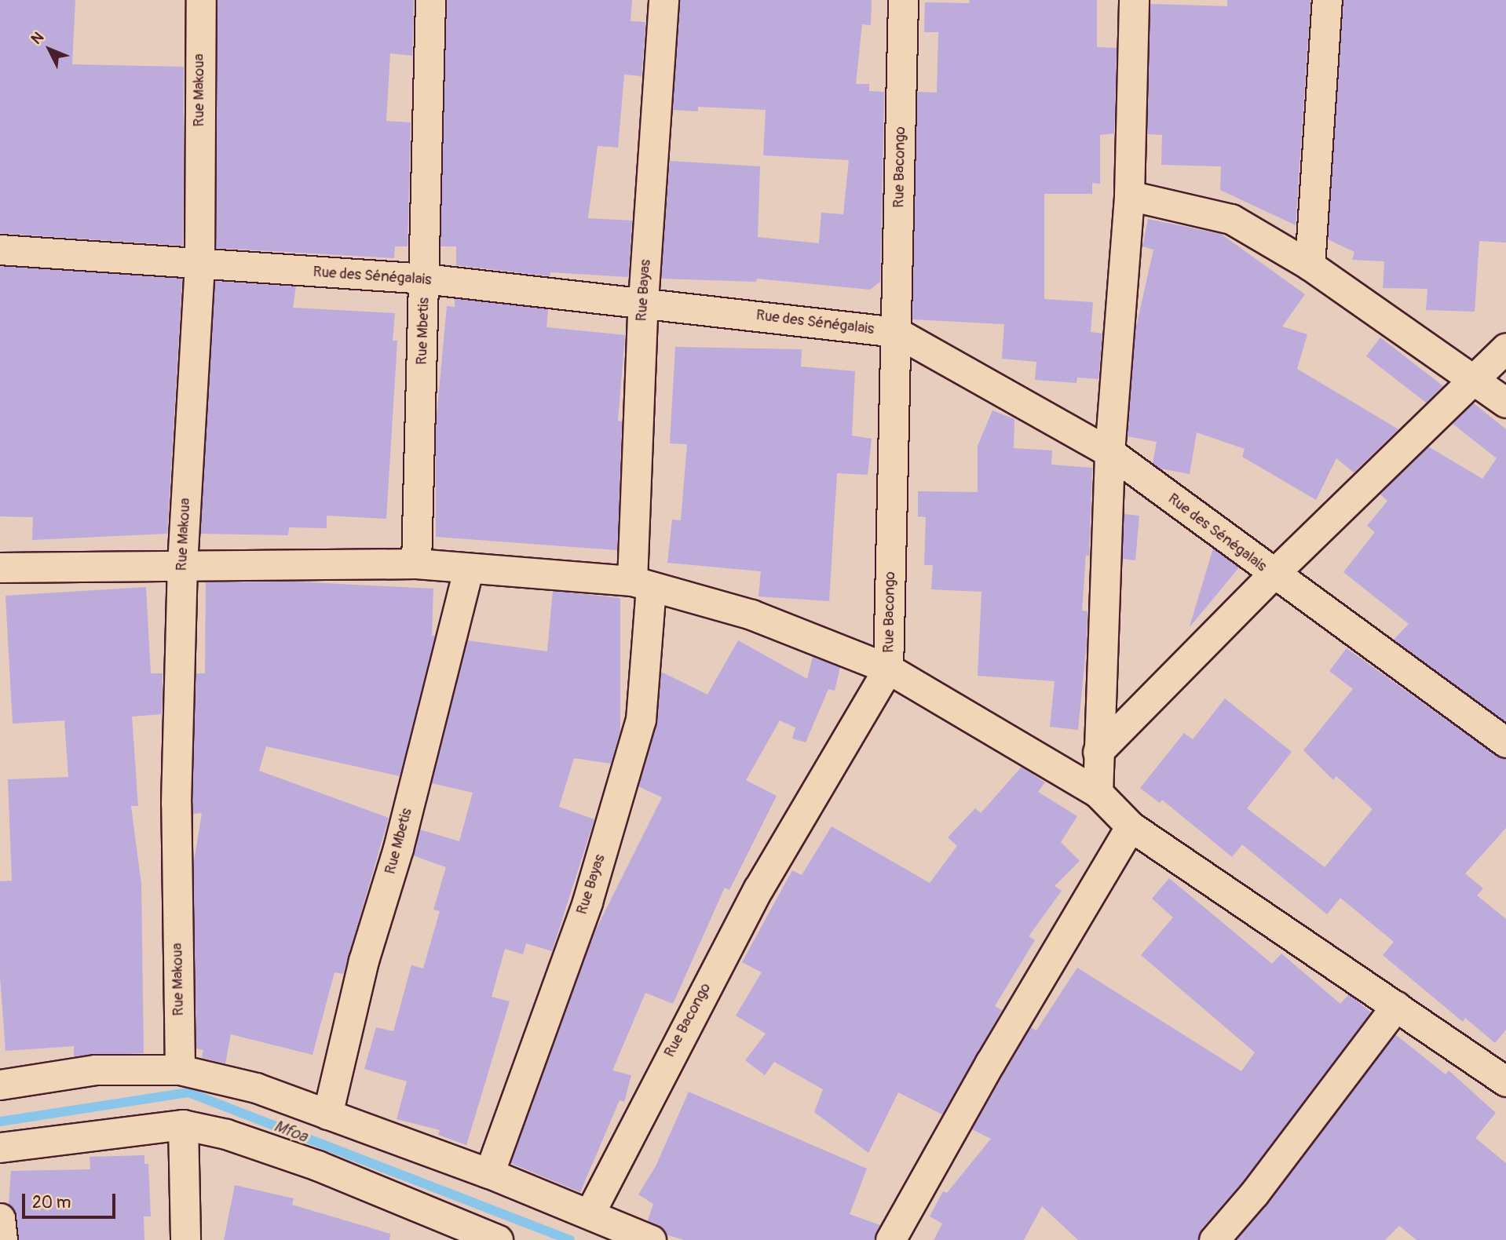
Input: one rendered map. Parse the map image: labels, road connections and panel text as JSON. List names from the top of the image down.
{
  "streets": {
    "street": [
      "Rue Makoua",
      "Rue Bacongo",
      "Rue des Sénégalais",
      "Rue Bayas",
      "Rue Mbetis"
    ]
  },
  "crossings": [
    ["Rue Makoua", "Rue des Sénégalais"],
    ["Rue Bacongo", "Rue des Sénégalais"],
    ["Rue des Sénégalais", "Rue Bayas"],
    ["Rue des Sénégalais", "Rue Mbetis"]
  ],
  "water": ["Mfoa"],
  "scale_bar": "20 m",
  "north": "top left"
}
